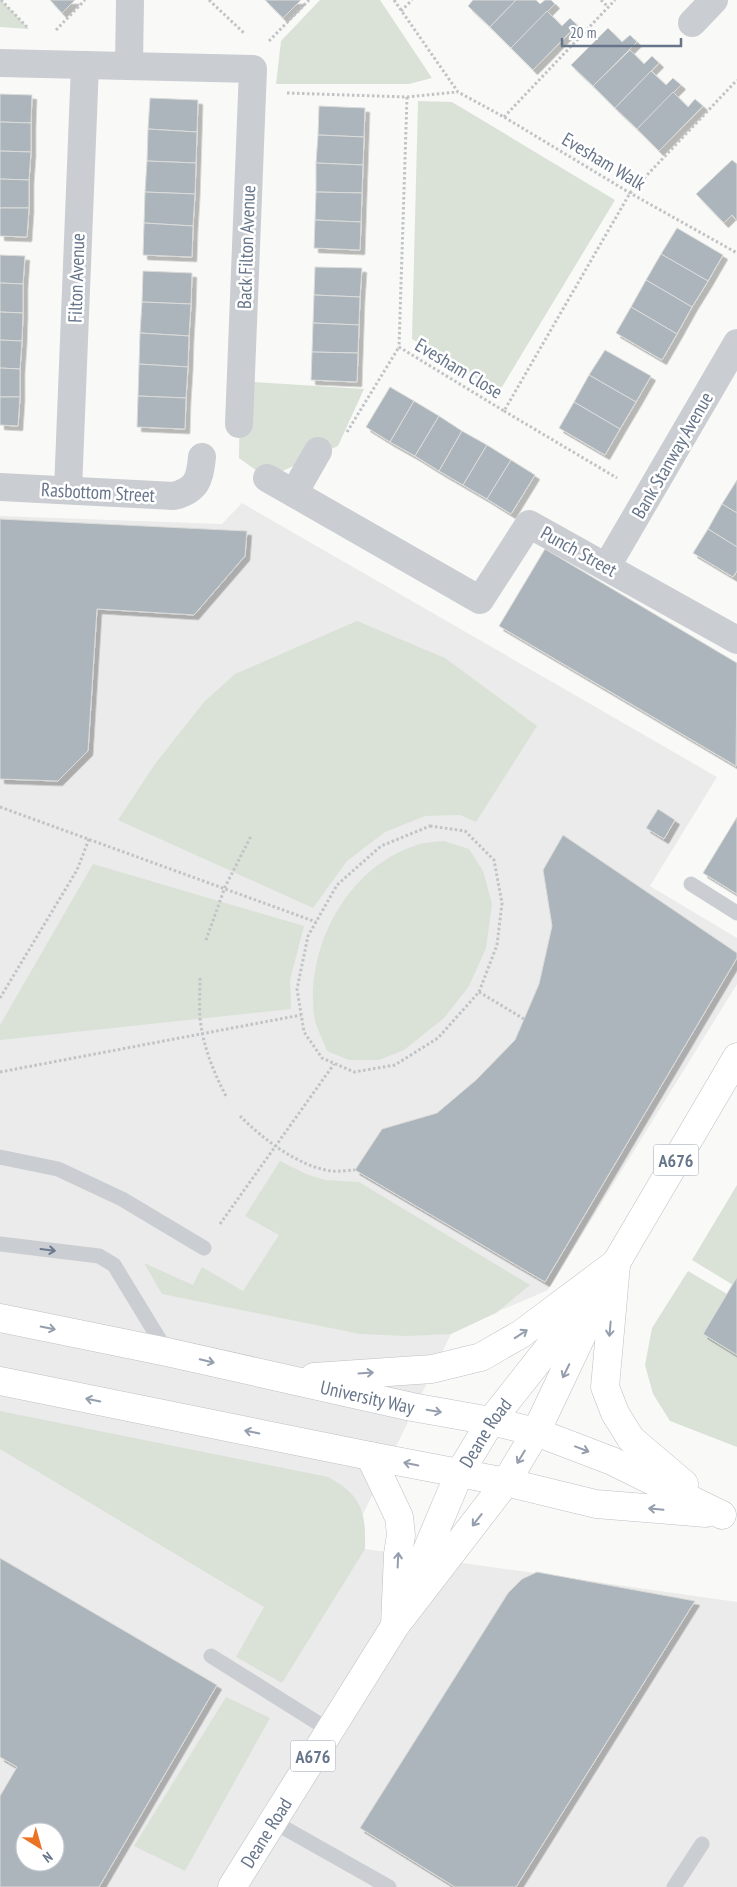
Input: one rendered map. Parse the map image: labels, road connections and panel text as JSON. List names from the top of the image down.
{
  "streets": {
    "main road": ["A676", "University Way", "Deane Road"],
    "street": [
      "Back Filton Avenue",
      "Filton Avenue",
      "Bank Stanway Avenue",
      "Rasbottom Street",
      "Punch Street"
    ],
    "path": ["Evesham Walk", "Evesham Close"]
  },
  "crossings": [
    ["Evesham Walk", "Evesham Close"],
    ["Filton Avenue", "Rasbottom Street"],
    ["Bank Stanway Avenue", "Punch Street"],
    ["University Way", "Deane Road"]
  ],
  "scale_bar": "20 m",
  "north": "bottom right"
}
